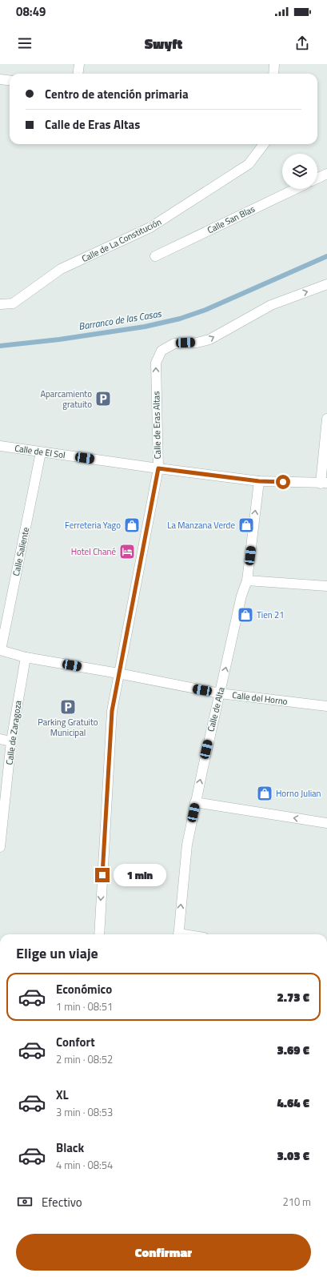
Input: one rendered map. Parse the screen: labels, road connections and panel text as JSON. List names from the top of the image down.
{
  "streets": {
    "street": [
      "Calle San Blas",
      "Calle de La Constitución",
      "Calle de Eras Altas",
      "Calle de El Sol",
      "Calle Saliente",
      "Calle del Horno",
      "Calle de Alta",
      "Calle de Zaragoza"
    ]
  },
  "crossings": [
    ["Calle de Eras Altas", "Calle de El Sol"],
    ["Calle de Eras Altas", "Calle del Horno"],
    ["Calle de El Sol", "Calle Saliente"],
    ["Calle de El Sol", "Calle de Alta"],
    ["Calle Saliente", "Calle del Horno"],
    ["Calle del Horno", "Calle de Alta"],
    ["Calle del Horno", "Calle de Zaragoza"]
  ],
  "one_way": ["Calle de Alta"],
  "water": ["Barranco de las Casas"],
  "places": {
    "parking": ["Aparcamiento gratuito", "Parking Gratuito Municipal"],
    "shop": [
      "Ferreteria Yago",
      "La Manzana Verde",
      "Tien 21",
      "Horno Julian"
    ],
    "hotel": ["Hotel Chané"]
  },
  "page": {
    "status": "08:49",
    "header": "Swyft",
    "banner": ["Centro de atención primaria", "Calle de Eras Altas"],
    "bubble": "1 min",
    "heading": "Elige un viaje",
    "list": [
      {
        "name": "Económico",
        "note": "1 min · 08:51",
        "value": "2.73 €"
      },
      {
        "name": "Confort",
        "note": "2 min · 08:52",
        "value": "3.69 €"
      },
      {
        "name": "XL",
        "note": "3 min · 08:53",
        "value": "4.64 €"
      },
      {
        "name": "Black",
        "note": "4 min · 08:54",
        "value": "3.03 €"
      }
    ],
    "pay": ["Efectivo", "210 m"],
    "buttons": "Confirmar"
  }
}
